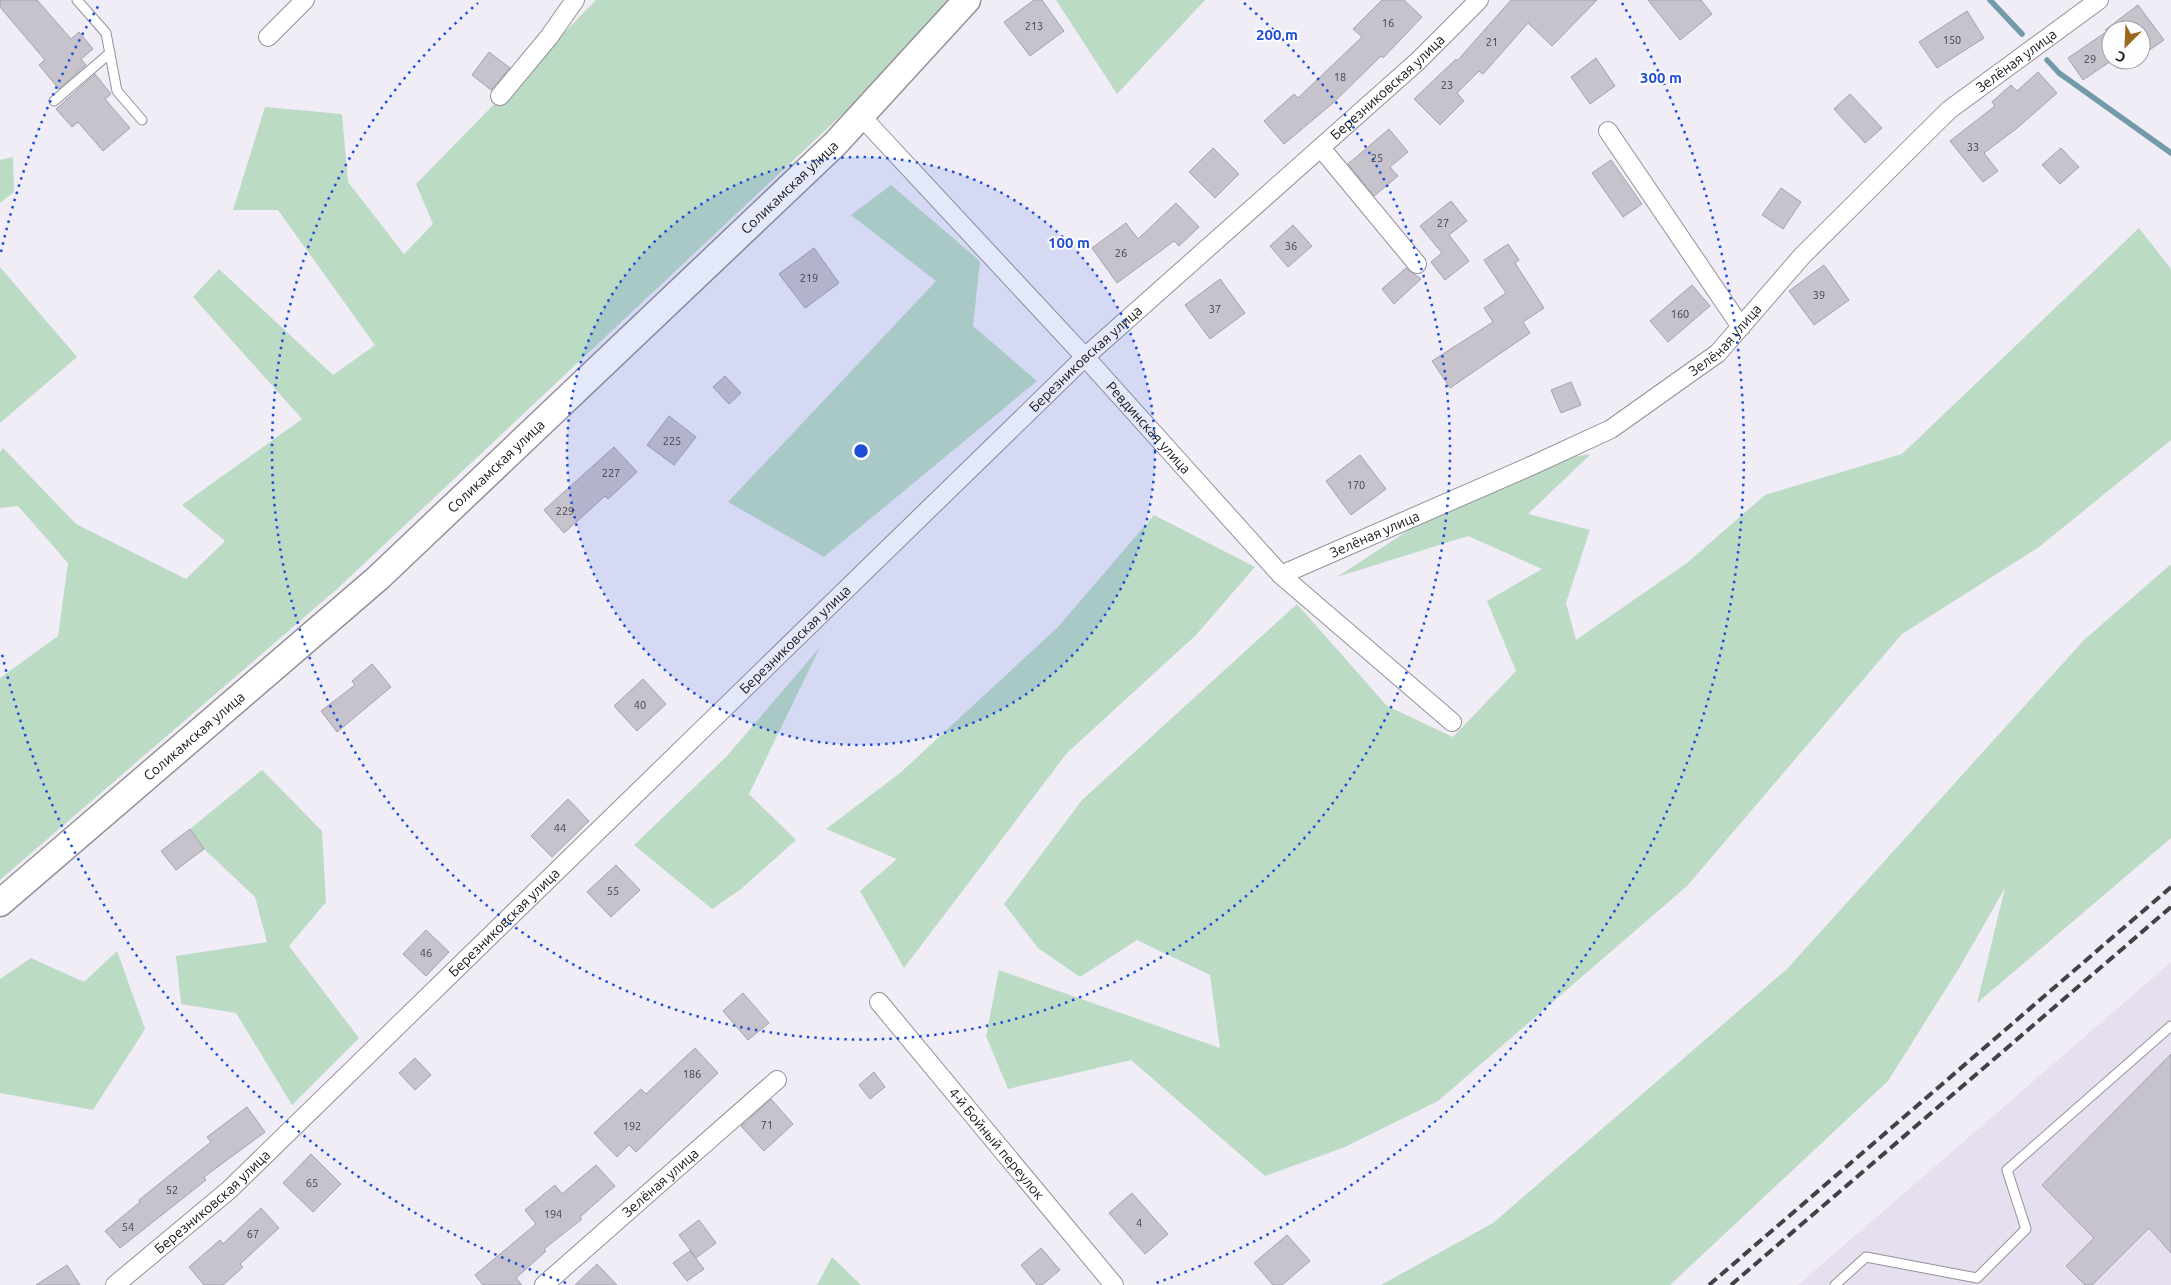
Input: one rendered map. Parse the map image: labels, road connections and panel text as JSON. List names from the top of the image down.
{
  "streets": {
    "main road": ["Соликамская улица"],
    "street": [
      "Зелёная улица",
      "Березниковская улица",
      "Ревдинская улица",
      "4-й Бойный переулок"
    ]
  },
  "crossings": [
    ["Зелёная улица", "Ревдинская улица"],
    ["Березниковская улица", "Ревдинская улица"],
    ["Соликамская улица", "Ревдинская улица"]
  ],
  "house_numbers": [
    "16",
    "213",
    "150",
    "21",
    "29",
    "18",
    "23",
    "33",
    "25",
    "27",
    "36",
    "26",
    "219",
    "39",
    "37",
    "160",
    "225",
    "227",
    "170",
    "229",
    "40",
    "44",
    "55",
    "46",
    "186",
    "71",
    "192",
    "65",
    "52",
    "194",
    "4",
    "54",
    "67"
  ],
  "north": "bottom left",
  "rings": ["200 m", "300 m", "100 m"]
}
